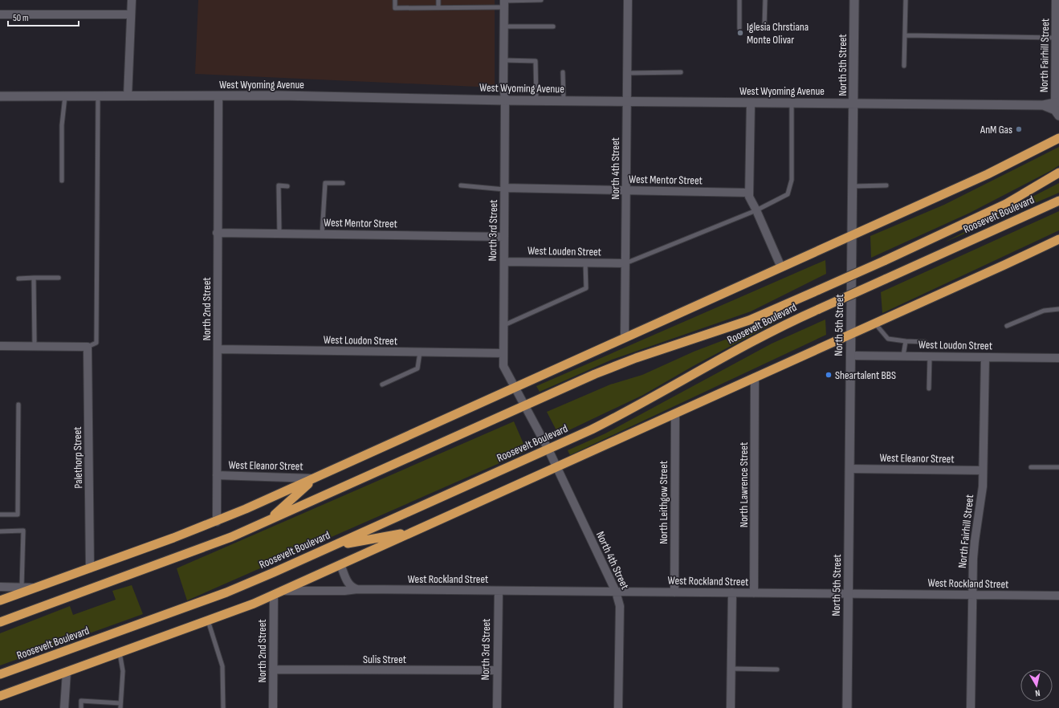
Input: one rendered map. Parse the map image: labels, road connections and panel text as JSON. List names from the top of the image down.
{
  "streets": {
    "highway": ["Roosevelt Boulevard"],
    "street": [
      "North Fairhill Street",
      "North 5th Street",
      "West Wyoming Avenue",
      "North 4th Street",
      "West Mentor Street",
      "North 3rd Street",
      "West Louden Street",
      "North 2nd Street",
      "West Loudon Street",
      "Palethorp Street",
      "West Eleanor Street",
      "North Lawrence Street",
      "North Leithgow Street",
      "West Rockland Street",
      "Sulis Street"
    ]
  },
  "crossings": [
    ["North Fairhill Street", "West Wyoming Avenue"],
    ["North Fairhill Street", "West Loudon Street"],
    ["North Fairhill Street", "West Eleanor Street"],
    ["North Fairhill Street", "West Rockland Street"],
    ["North 5th Street", "West Wyoming Avenue"],
    ["North 5th Street", "West Loudon Street"],
    ["North 5th Street", "West Eleanor Street"],
    ["North 5th Street", "West Rockland Street"],
    ["West Wyoming Avenue", "North 4th Street"],
    ["West Wyoming Avenue", "North 3rd Street"],
    ["West Wyoming Avenue", "North 2nd Street"],
    ["North 4th Street", "West Mentor Street"],
    ["North 4th Street", "Roosevelt Boulevard"],
    ["North 4th Street", "North 3rd Street"],
    ["North 4th Street", "West Louden Street"],
    ["North 4th Street", "West Rockland Street"],
    ["West Mentor Street", "North 3rd Street"],
    ["West Mentor Street", "North 2nd Street"],
    ["Roosevelt Boulevard", "North 3rd Street"],
    ["North 3rd Street", "West Louden Street"],
    ["North 3rd Street", "West Loudon Street"],
    ["North 3rd Street", "West Rockland Street"],
    ["North 3rd Street", "Sulis Street"],
    ["North 2nd Street", "West Loudon Street"],
    ["North 2nd Street", "West Eleanor Street"],
    ["North 2nd Street", "Sulis Street"],
    ["North Lawrence Street", "West Rockland Street"],
    ["North Leithgow Street", "West Rockland Street"]
  ],
  "places": ["Iglesia Chrstiana Monte Olivar", "AnM Gas", "Sheartalent BBS"],
  "scale_bar": "50 m",
  "north": "bottom"
}
